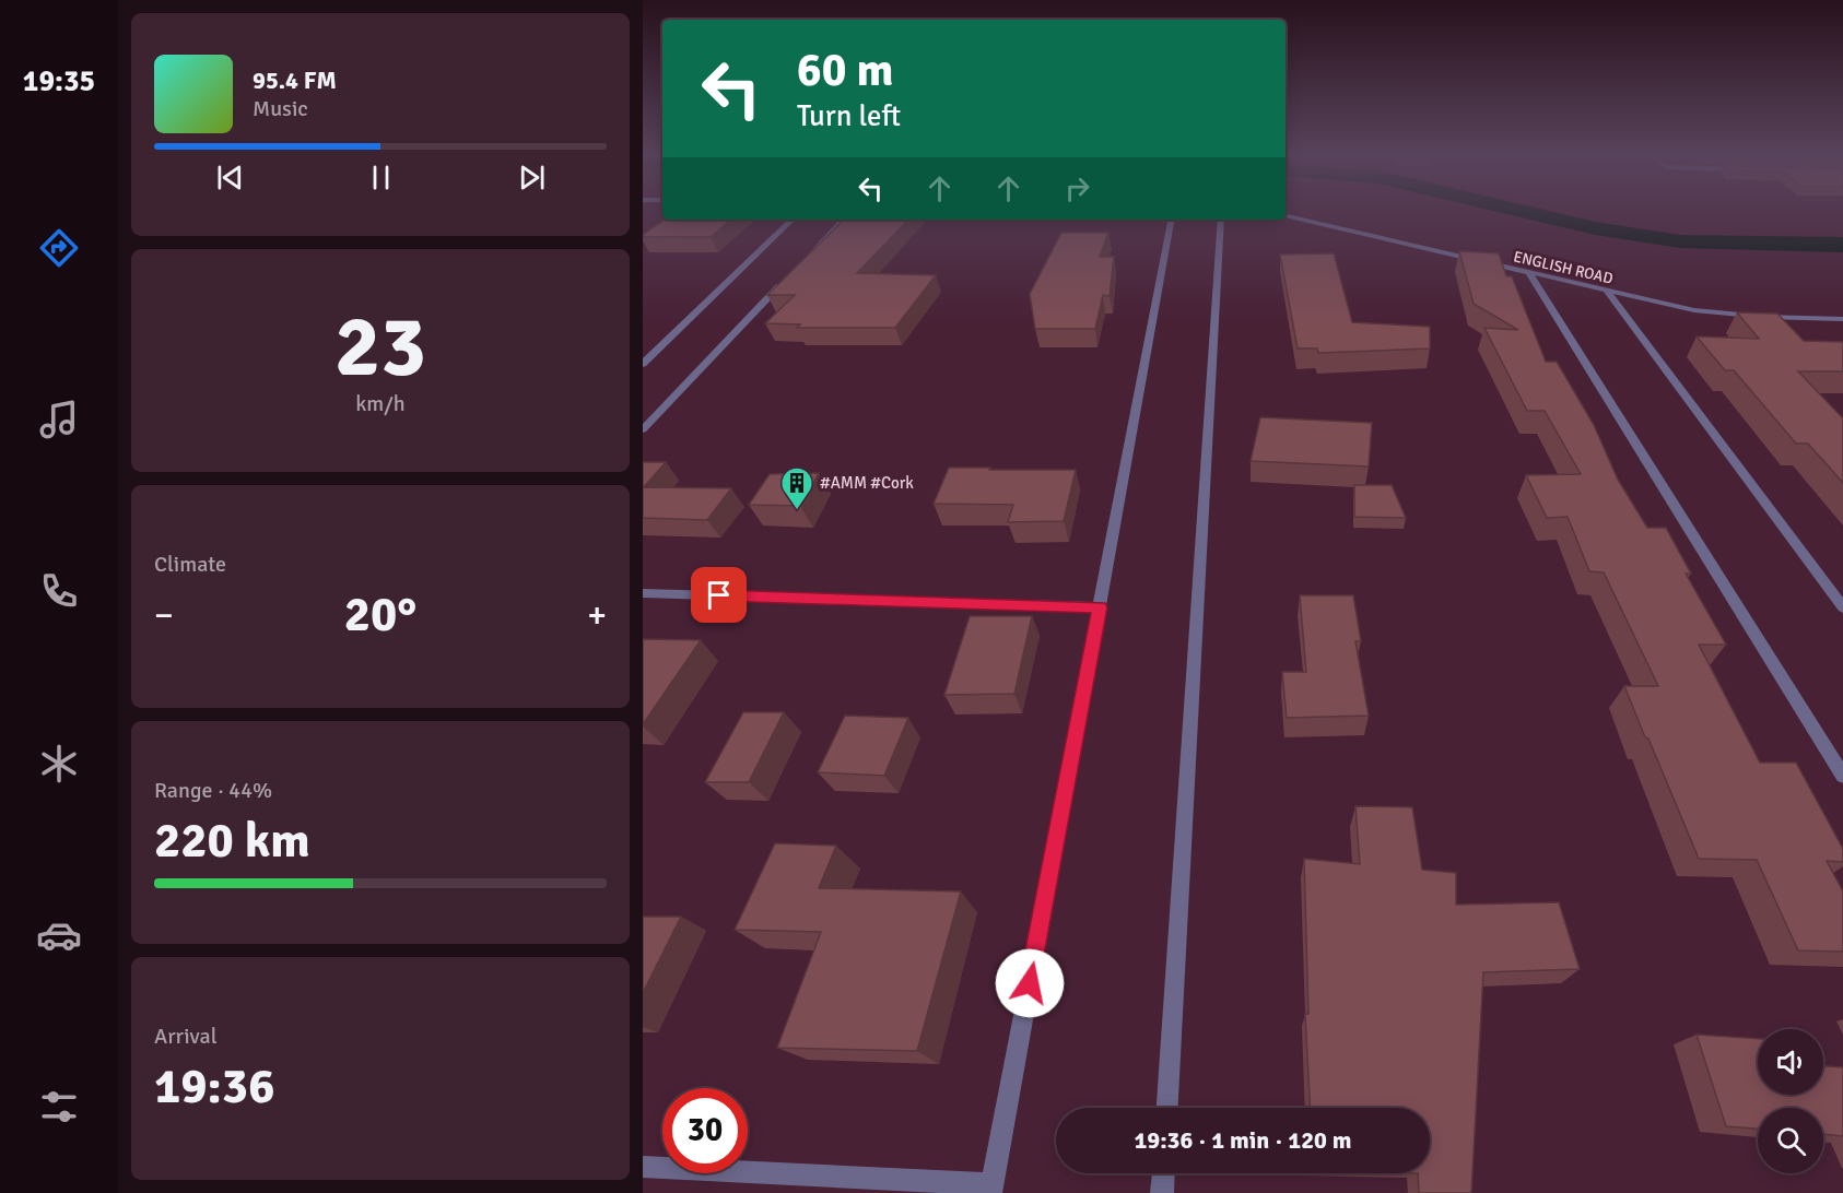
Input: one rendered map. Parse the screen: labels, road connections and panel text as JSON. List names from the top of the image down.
{
  "streets": {
    "street": ["ENGLISH ROAD"]
  },
  "places": {
    "building": ["#AMM #Cork"]
  },
  "page": {
    "tabs": "19:35",
    "turn": ["60 m", "Turn left"],
    "song": ["95.4 FM", "Music"],
    "tile": [
      ["23", "km/h"],
      "Climate",
      ["Range · 44%", "220 km"],
      ["Arrival", "19:36"]
    ],
    "heat": ["−", "20°", "+"],
    "limit": "30",
    "trip": "19:36 · 1 min · 120 m"
  }
}
